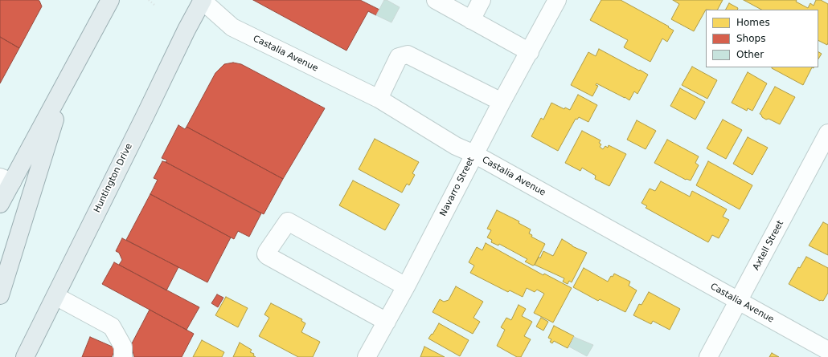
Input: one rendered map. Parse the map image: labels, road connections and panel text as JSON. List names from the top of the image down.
{
  "streets": {
    "main road": ["Huntington Drive"],
    "street": ["Castalia Avenue", "Navarro Street", "Axtell Street"]
  },
  "crossings": [
    ["Castalia Avenue", "Huntington Drive"],
    ["Castalia Avenue", "Navarro Street"],
    ["Castalia Avenue", "Axtell Street"]
  ],
  "legend": ["Homes", "Shops", "Other"]
}
